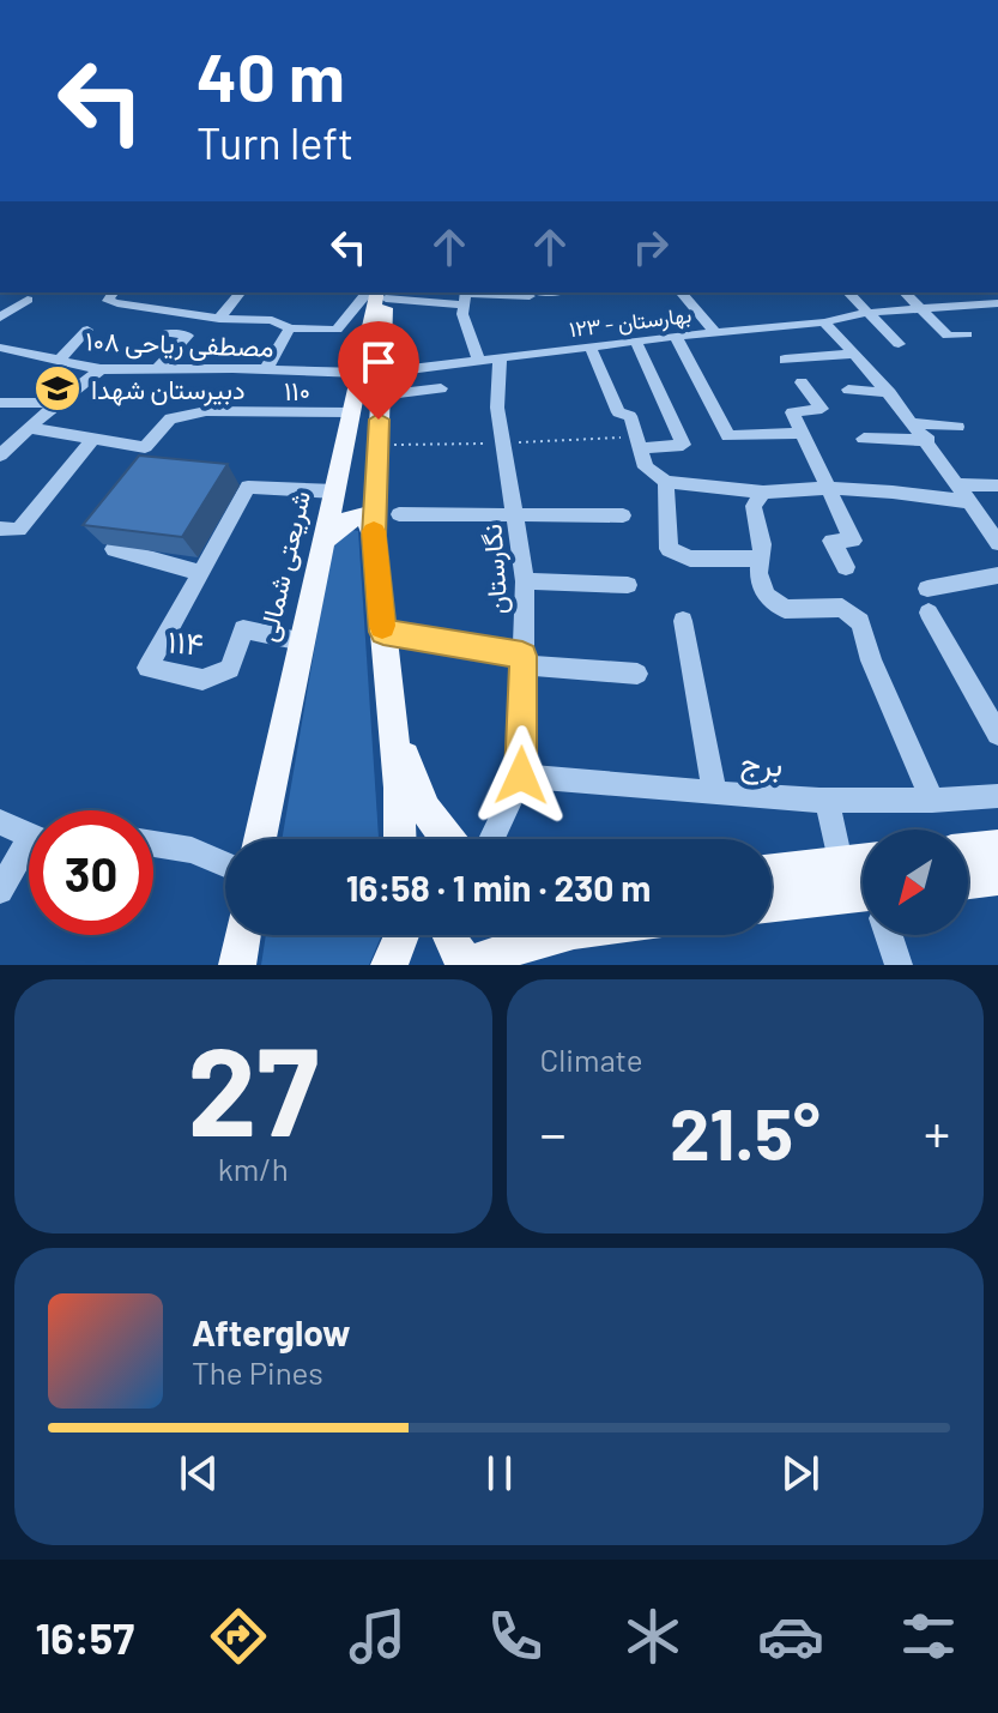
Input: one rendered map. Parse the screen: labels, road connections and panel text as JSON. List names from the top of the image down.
{
  "streets": {
    "main road": ["شریعتی شمالی"],
    "street": [
      "بهارستان - ۱۲۳",
      "مصطفی ریاحی ۱۰۸",
      "۱۱۰",
      "نگارستان",
      "۱۱۴",
      "برج"
    ]
  },
  "crossings": [
    ["بهارستان - ۱۲۳", "مصطفی ریاحی ۱۰۸"],
    ["بهارستان - ۱۲۳", "شریعتی شمالی"],
    ["بهارستان - ۱۲۳", "نگارستان"],
    ["مصطفی ریاحی ۱۰۸", "شریعتی شمالی"],
    ["۱۱۰", "شریعتی شمالی"],
    ["شریعتی شمالی", "۱۱۴"],
    ["نگارستان", "برج"]
  ],
  "places": {
    "school or university": ["دبیرستان شهدا"]
  },
  "north": "bottom left",
  "page": {
    "turn": ["40 m", "Turn left"],
    "limit": "30",
    "trip": "16:58 · 1 min · 230 m",
    "tile": [
      ["27", "km/h"],
      "Climate"
    ],
    "heat": ["−", "21.5°", "+"],
    "song": ["Afterglow", "The Pines"],
    "tabs": "16:57"
  }
}
